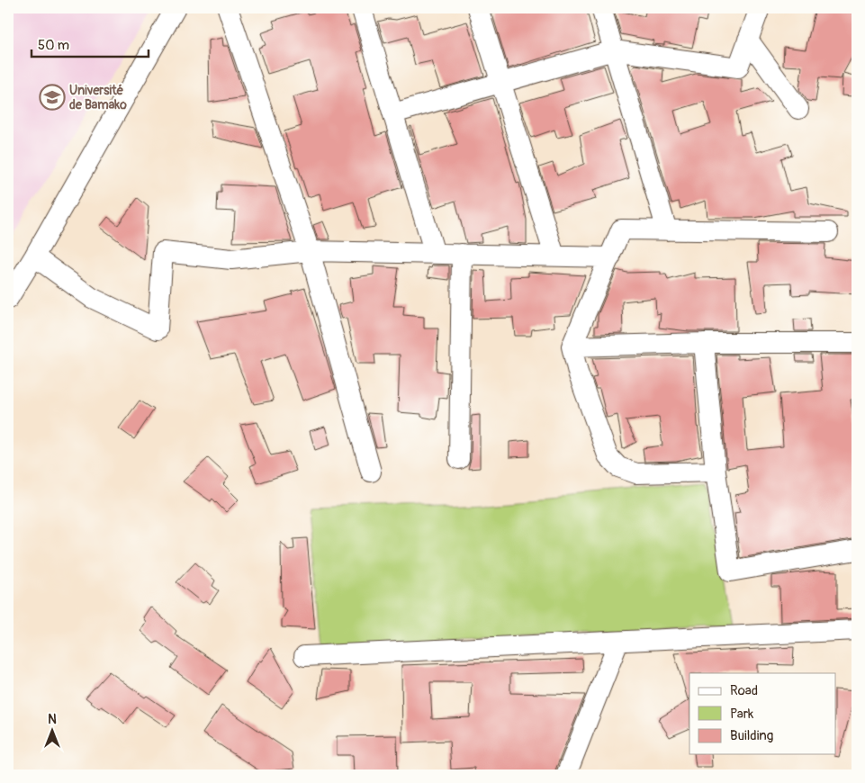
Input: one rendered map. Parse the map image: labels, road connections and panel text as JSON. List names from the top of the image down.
{
  "places": {
    "school or university": ["Université de Bamako"]
  },
  "legend": ["Road", "Park", "Building"],
  "scale_bar": "50 m",
  "north": "top"
}
